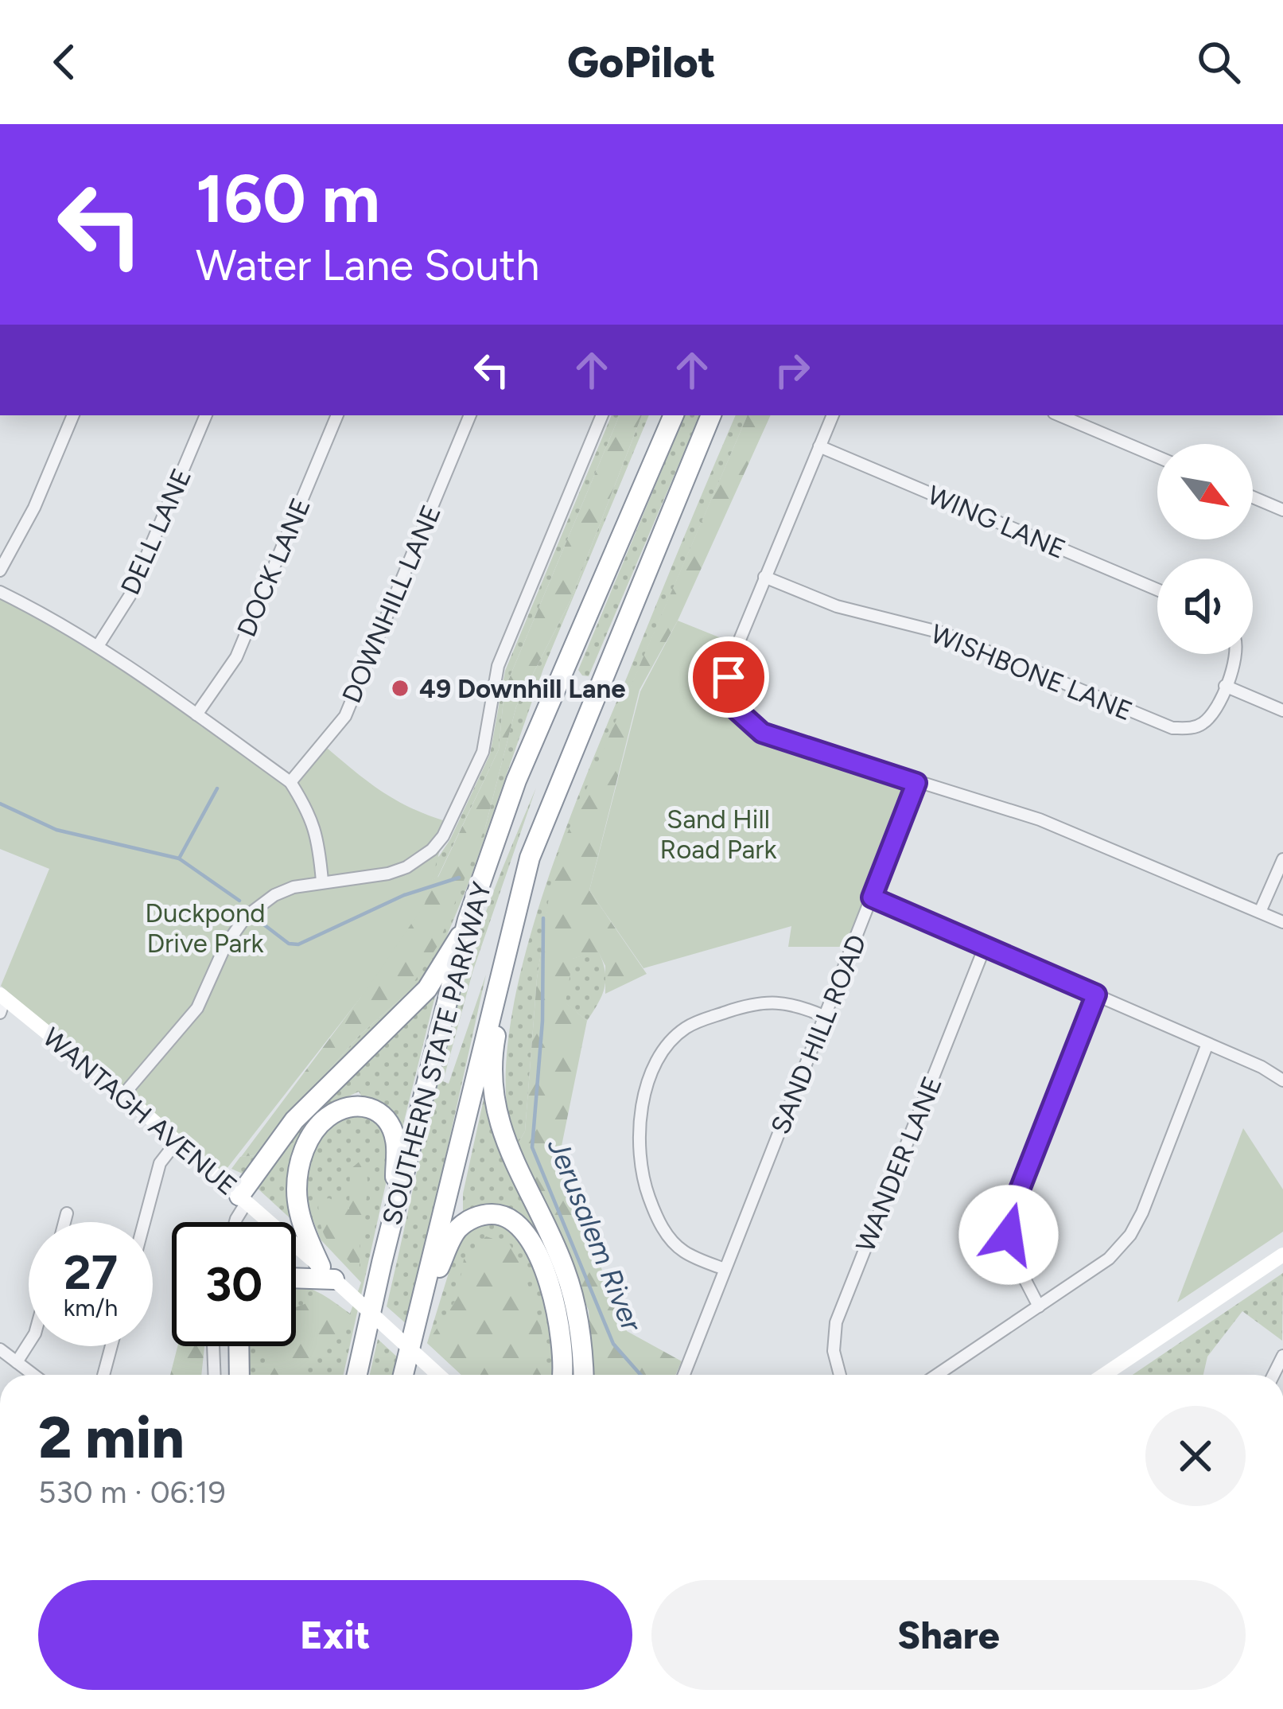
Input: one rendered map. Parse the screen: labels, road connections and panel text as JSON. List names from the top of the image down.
{
  "streets": {
    "highway": ["SOUTHERN STATE PARKWAY"],
    "main road": ["WANTAGH AVENUE"],
    "street": [
      "WING LANE",
      "DELL LANE",
      "DOCK LANE",
      "DOWNHILL LANE",
      "WISHBONE LANE",
      "SAND HILL ROAD",
      "WANDER LANE"
    ]
  },
  "water": ["Jerusalem River"],
  "parks": ["Sand Hill Road Park", "Duckpond Drive Park"],
  "places": ["49 Downhill Lane"],
  "north": "bottom right",
  "page": {
    "header": "GoPilot",
    "turn": ["160 m", "Water Lane South"],
    "speed": "27 km/h",
    "limit": "30",
    "heading": ["2 min", "530 m · 06:19"],
    "buttons": ["Exit", "Share"]
  }
}
